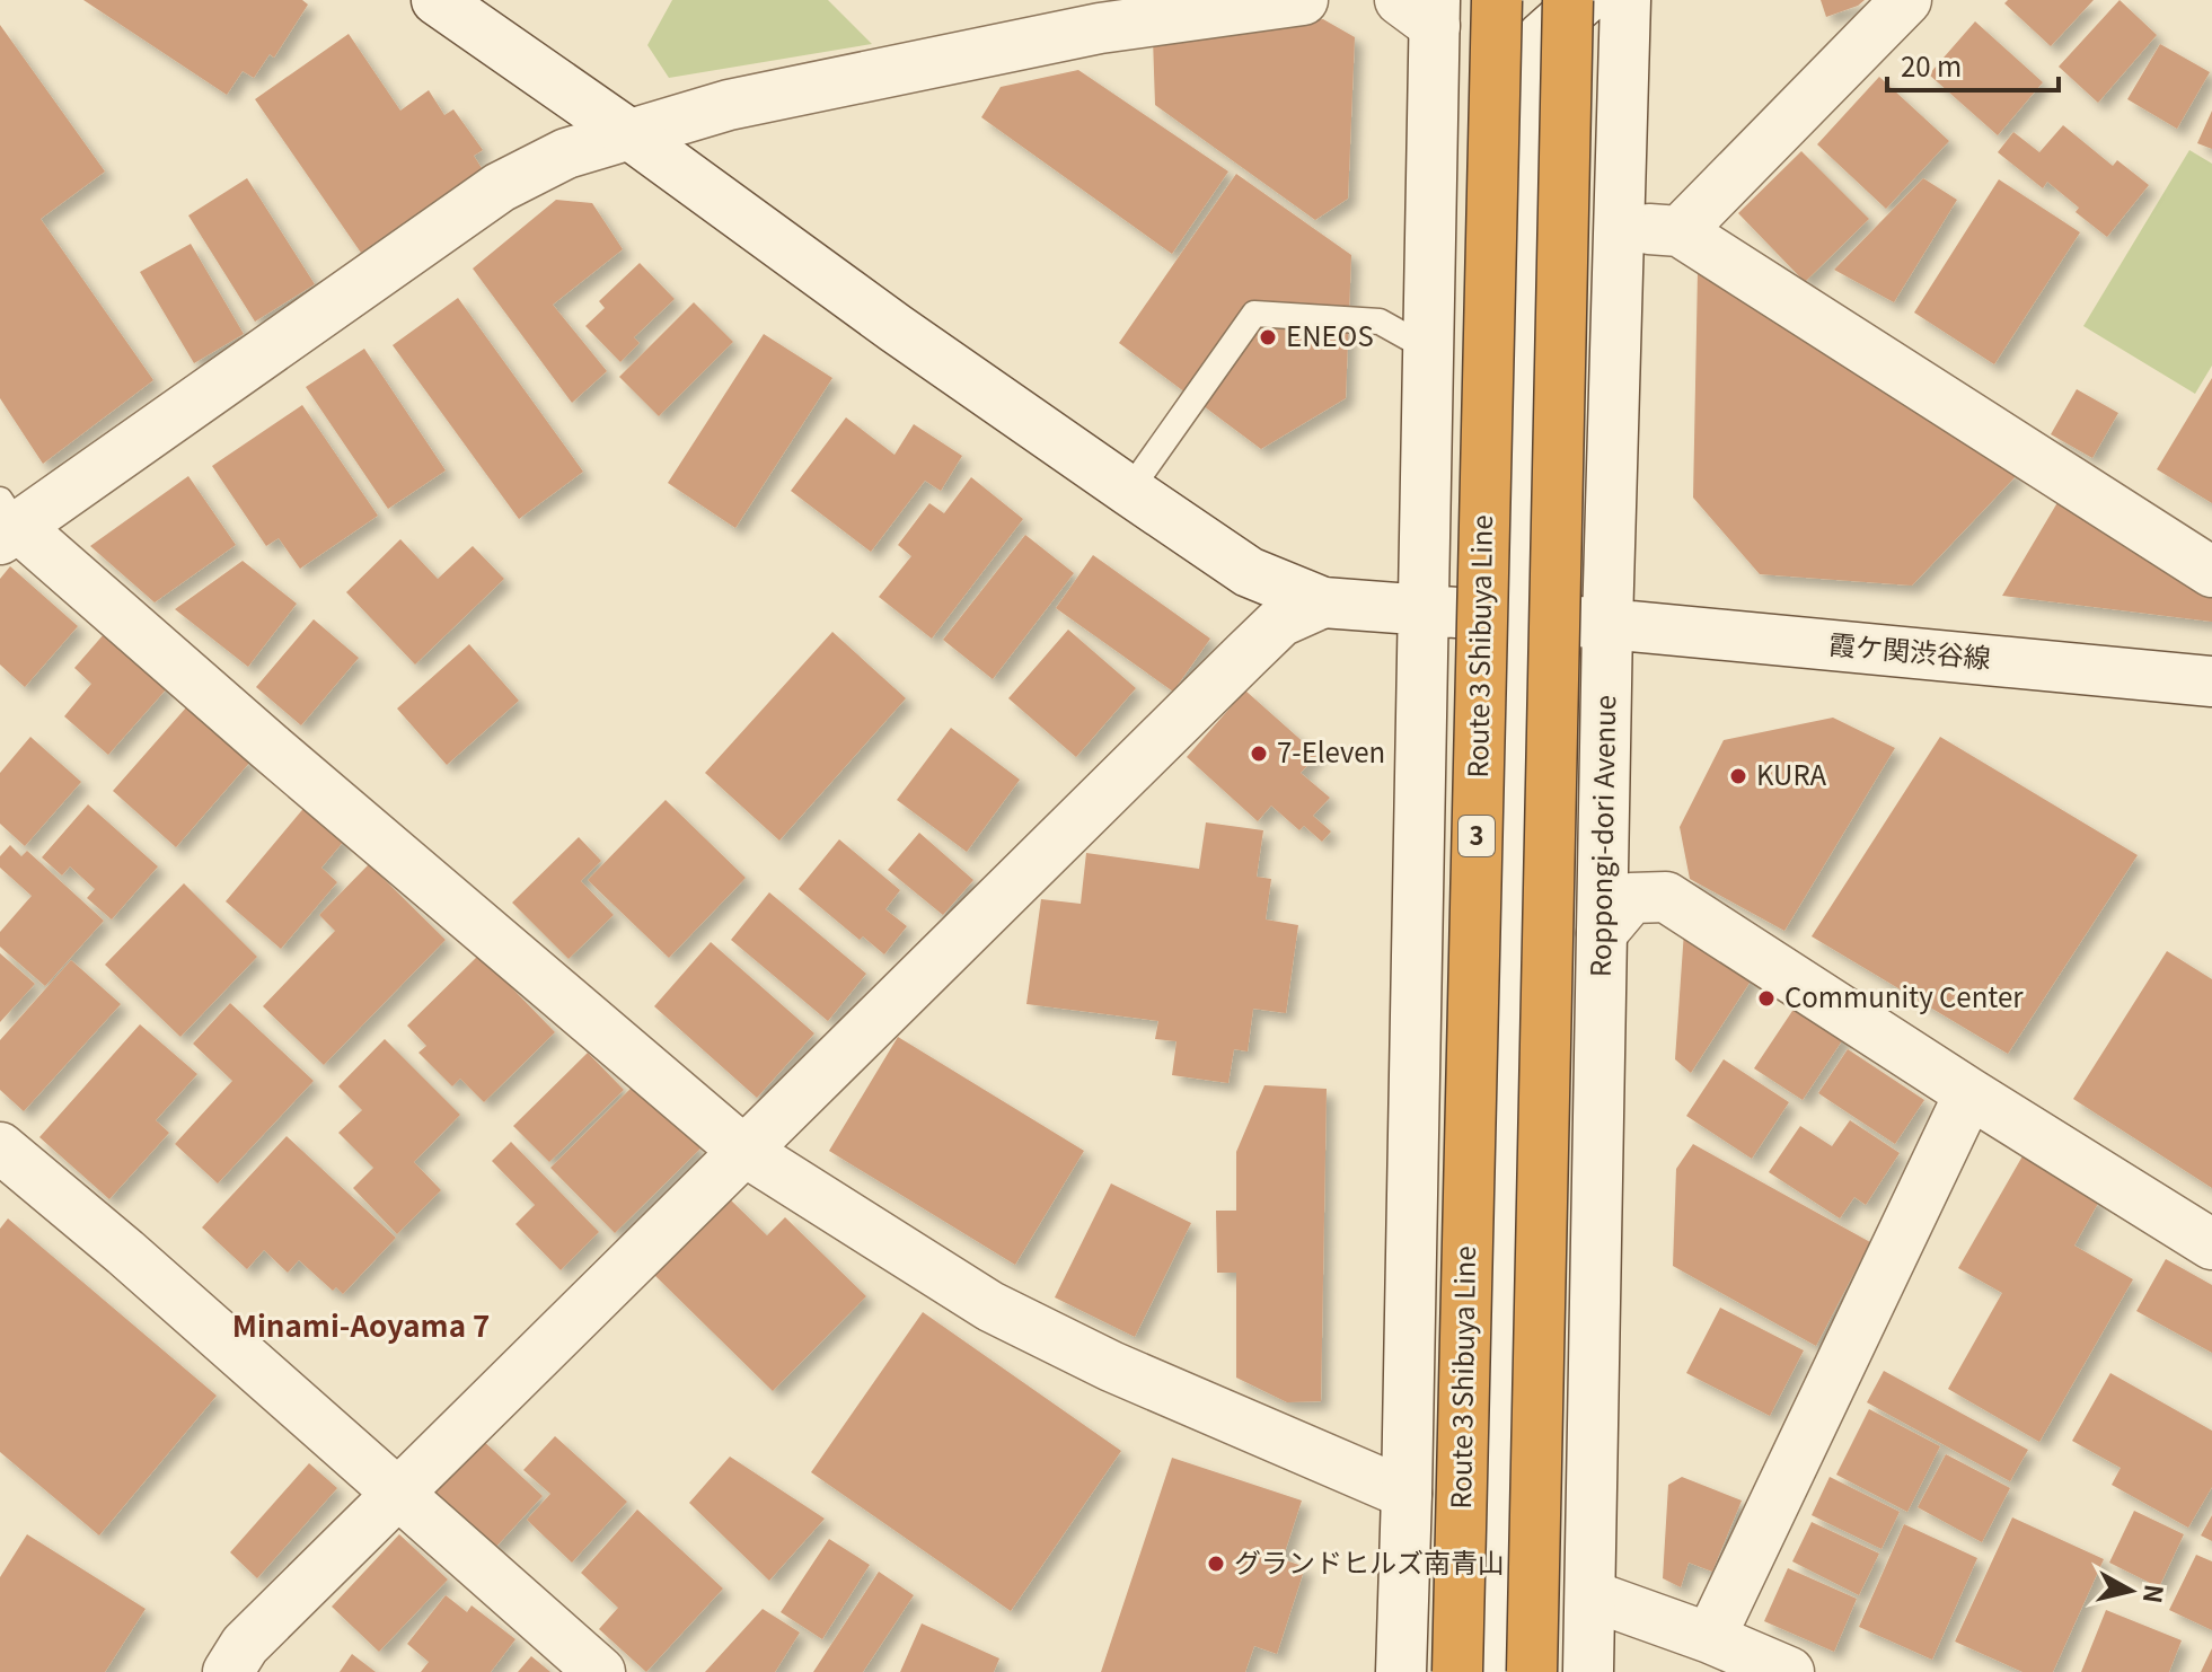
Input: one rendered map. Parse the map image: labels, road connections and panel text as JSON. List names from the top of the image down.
{
  "streets": {
    "highway": ["Route 3 Shibuya Line", "3"],
    "street": ["霞ケ関渋谷線", "Roppongi-dori Avenue"]
  },
  "crossings": [
    ["霞ケ関渋谷線", "Roppongi-dori Avenue"]
  ],
  "districts": ["Minami-Aoyama 7"],
  "places": [
    "ENEOS",
    "7-Eleven",
    "KURA",
    "Community Center",
    "グランドヒルズ南青山"
  ],
  "scale_bar": "20 m",
  "north": "right"
}
